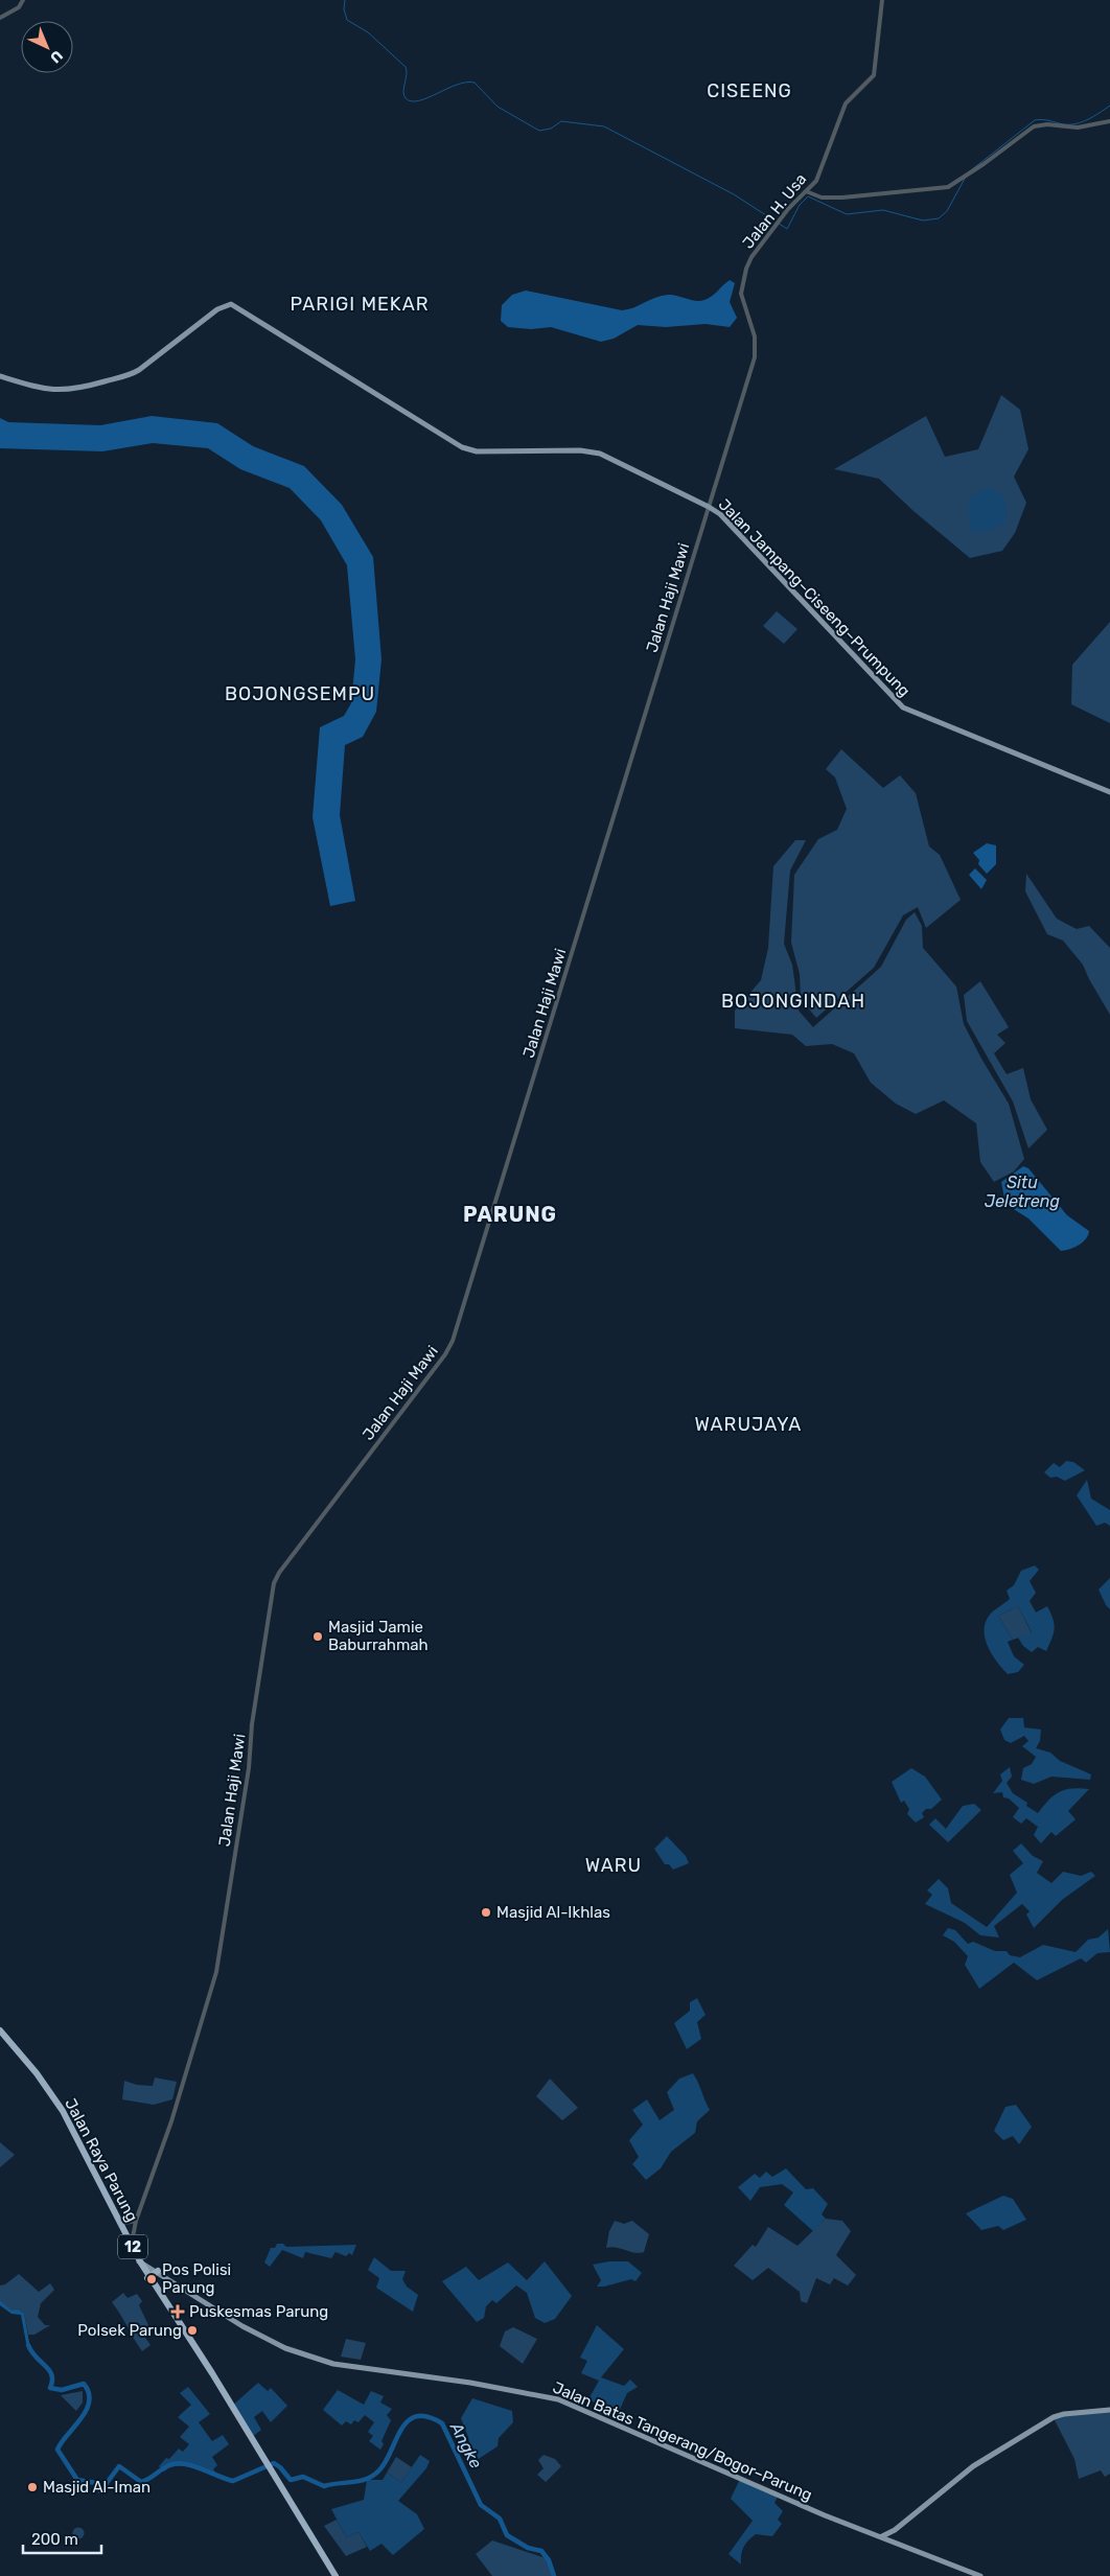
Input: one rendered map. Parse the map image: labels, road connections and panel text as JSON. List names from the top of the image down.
{
  "streets": {
    "highway": ["Jalan Raya Parung", "12"],
    "main road": ["Jalan Jampang–Ciseeng–Prumpung", "Jalan Batas Tangerang/Bogor–Parung"],
    "street": ["Jalan H. Usa", "Jalan Haji Mawi"]
  },
  "crossings": [
    ["Jalan H. Usa", "Jalan Haji Mawi"],
    ["Jalan H. Usa", "Jalan Jampang–Ciseeng–Prumpung"],
    ["Jalan Haji Mawi", "Jalan Jampang–Ciseeng–Prumpung"],
    ["Jalan Haji Mawi", "Jalan Raya Parung"],
    ["Jalan Raya Parung", "Jalan Batas Tangerang/Bogor–Parung"]
  ],
  "districts": [
    "CISEENG",
    "PARIGI MEKAR",
    "BOJONGSEMPU",
    "BOJONGINDAH",
    "PARUNG",
    "WARUJAYA",
    "WARU"
  ],
  "water": ["Situ Jeletreng", "Angke"],
  "places": {
    "other": [
      "Masjid Jamie Baburrahmah",
      "Masjid Al-Ikhlas",
      "Pos Polisi Parung",
      "Polsek Parung",
      "Masjid Al-Iman"
    ],
    "health": ["Puskesmas Parung"]
  },
  "scale_bar": "200 m",
  "north": "bottom right"
}
